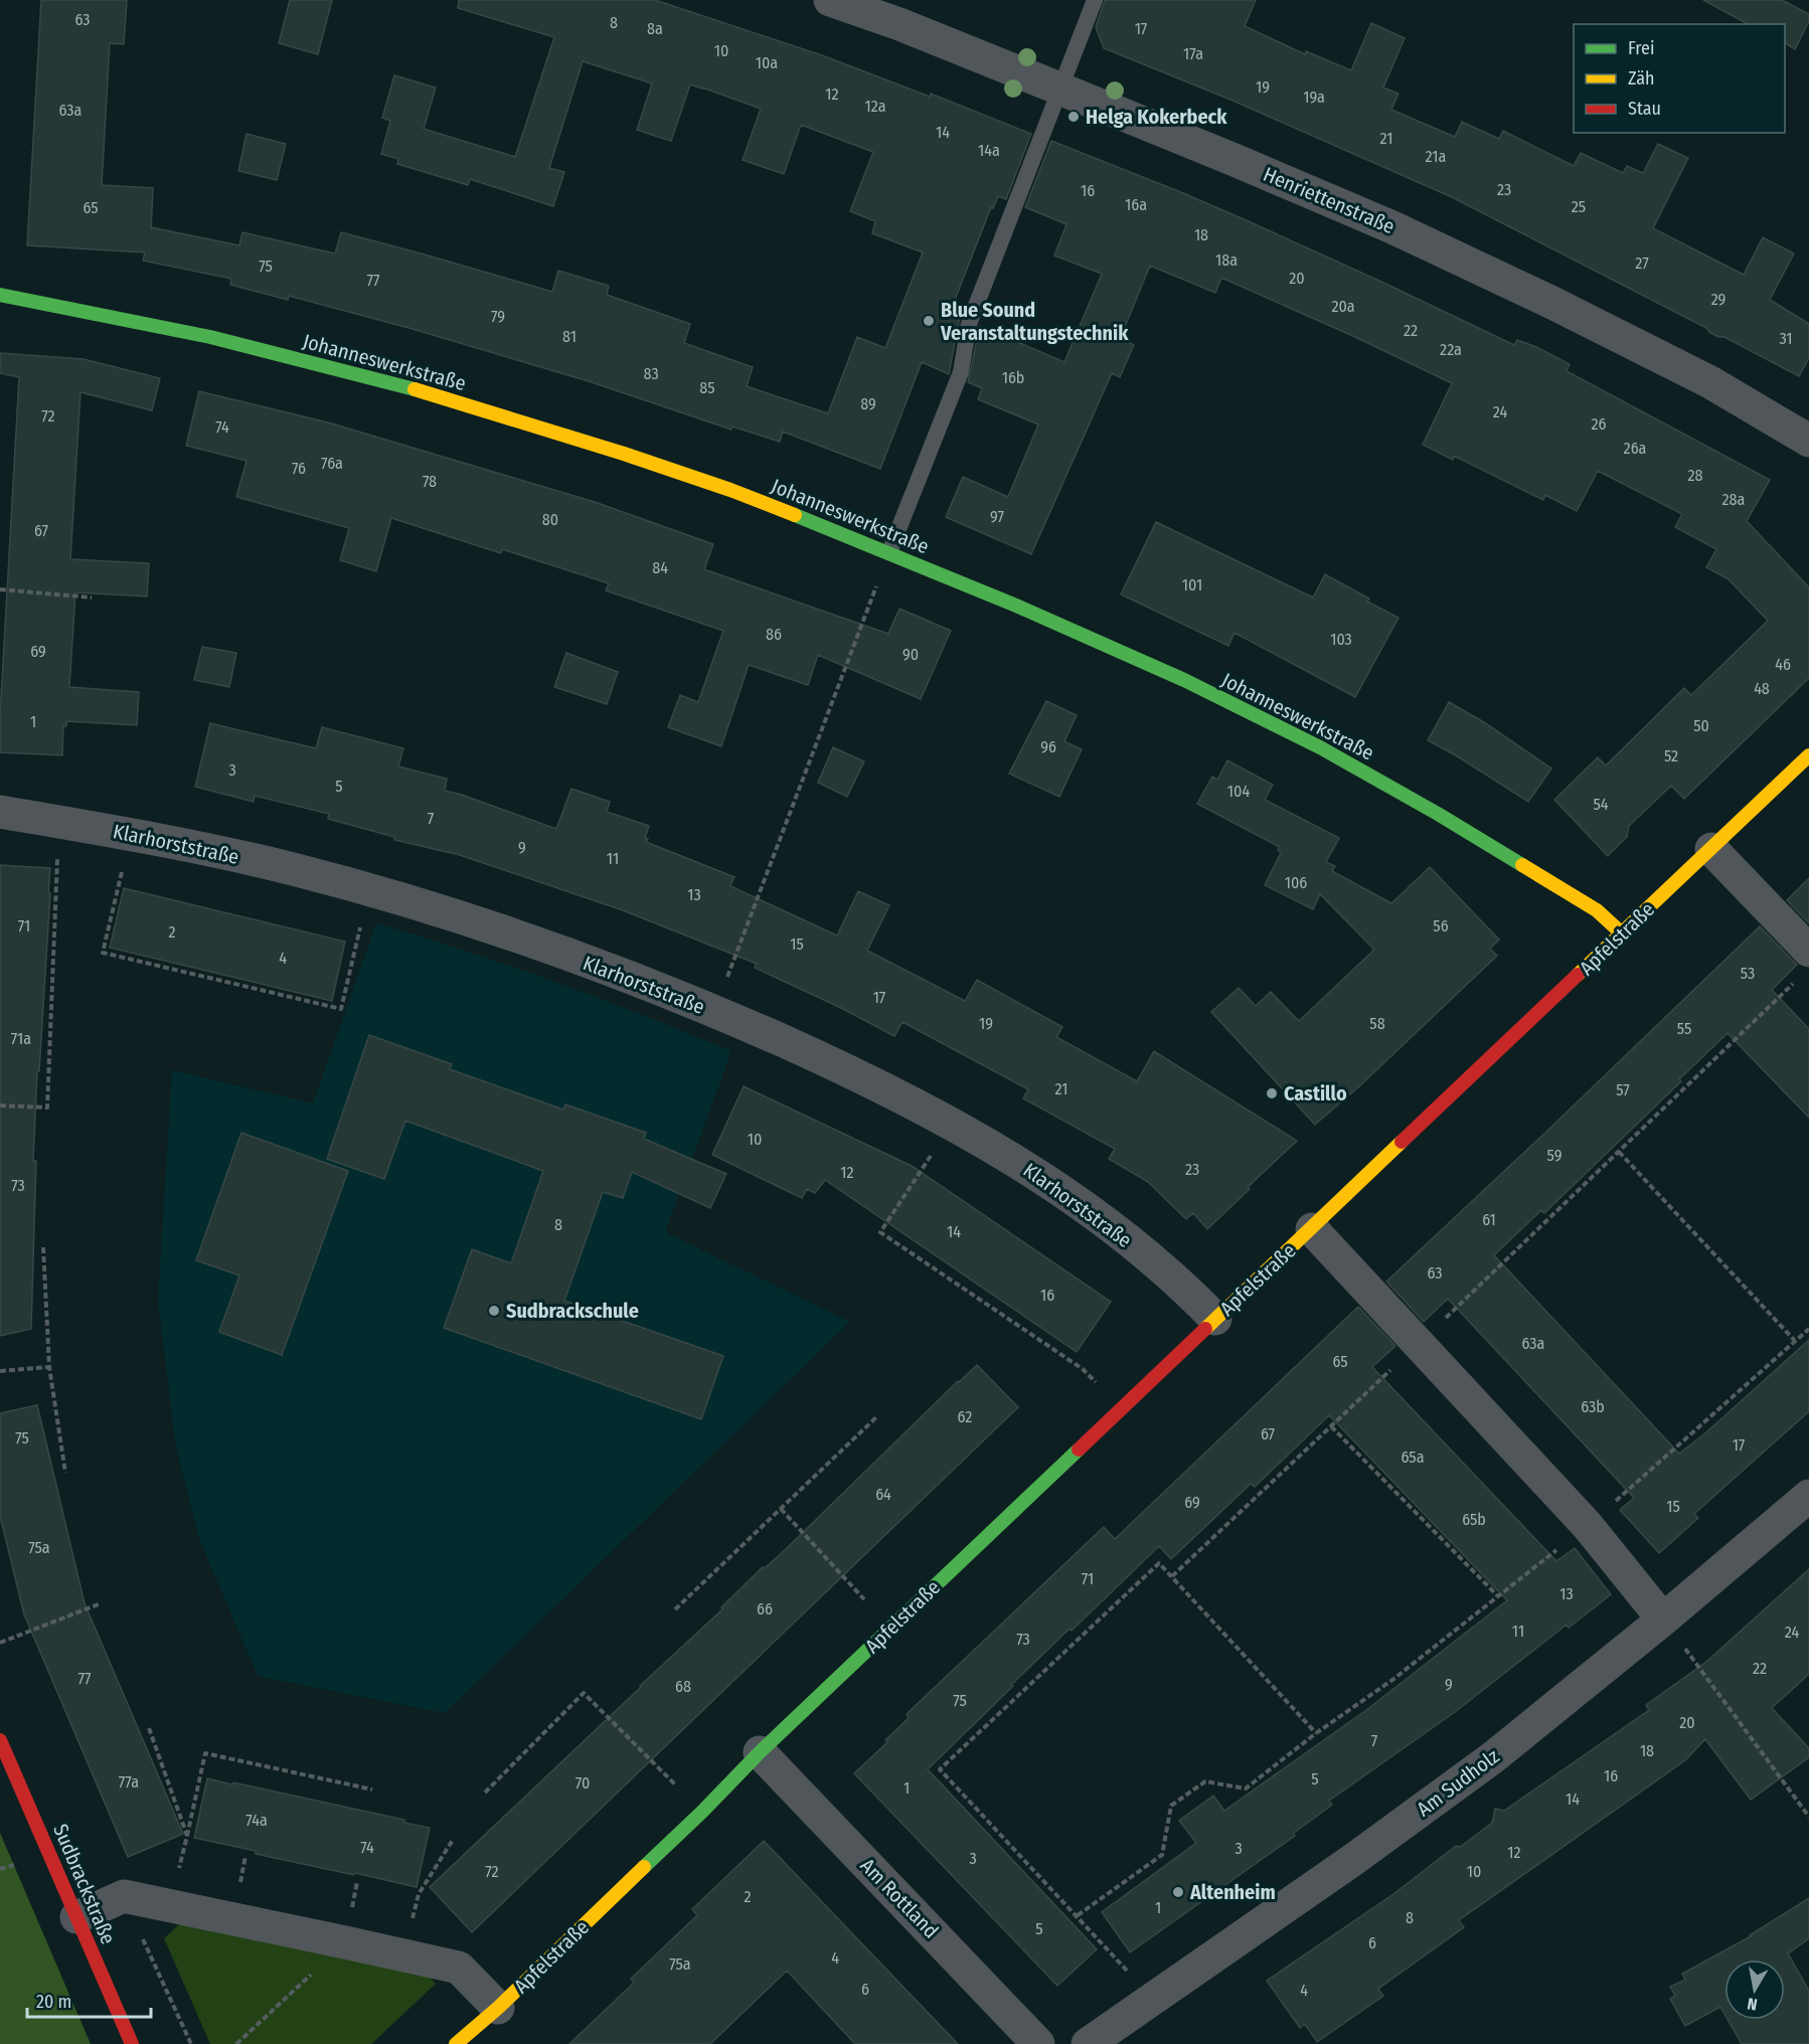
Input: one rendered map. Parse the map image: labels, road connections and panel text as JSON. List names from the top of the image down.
{
  "streets": {
    "street": [
      "Henriettenstraße",
      "Johanneswerkstraße",
      "Klarhorststraße",
      "Apfelstraße",
      "Am Sudholz",
      "Sudbrackstraße",
      "Am Rottland"
    ]
  },
  "crossings": [
    ["Johanneswerkstraße", "Apfelstraße"],
    ["Klarhorststraße", "Apfelstraße"],
    ["Apfelstraße", "Am Sudholz"],
    ["Apfelstraße", "Am Rottland"]
  ],
  "places": [
    "Helga Kokerbeck",
    "Blue Sound Veranstaltungstechnik",
    "Castillo",
    "Sudbrackschule",
    "Altenheim"
  ],
  "house_numbers": [
    "63",
    "8",
    "8a",
    "17",
    "10",
    "17a",
    "10a",
    "19",
    "12",
    "19a",
    "12a",
    "63a",
    "14",
    "21",
    "14a",
    "21a",
    "23",
    "16",
    "16a",
    "25",
    "65",
    "18",
    "18a",
    "27",
    "75",
    "20",
    "77",
    "29",
    "20a",
    "79",
    "22",
    "81",
    "31",
    "22a",
    "83",
    "16b",
    "85",
    "89",
    "24",
    "72",
    "26",
    "74",
    "26a",
    "76a",
    "76",
    "28",
    "78",
    "28a",
    "97",
    "80",
    "67",
    "84",
    "101",
    "86",
    "103",
    "69",
    "90",
    "46",
    "48",
    "1",
    "50",
    "96",
    "52",
    "3",
    "5",
    "104",
    "54",
    "7",
    "9",
    "11",
    "106",
    "13",
    "71",
    "56",
    "2",
    "15",
    "4",
    "53",
    "17",
    "19",
    "58",
    "55",
    "71a",
    "21",
    "57",
    "10",
    "59",
    "23",
    "12",
    "73",
    "61",
    "8",
    "14",
    "63",
    "16",
    "63a",
    "65",
    "63b",
    "62",
    "67",
    "75",
    "17",
    "65a",
    "64",
    "69",
    "15",
    "65b",
    "75a",
    "71",
    "13",
    "66",
    "11",
    "24",
    "73",
    "22",
    "77",
    "9",
    "68",
    "75",
    "20",
    "7",
    "18",
    "16",
    "5",
    "77a",
    "70",
    "1",
    "14",
    "74a",
    "74",
    "3",
    "12",
    "3",
    "72",
    "10",
    "2",
    "1",
    "8",
    "5",
    "6",
    "4",
    "75a",
    "6",
    "4"
  ],
  "legend": ["Frei", "Zäh", "Stau"],
  "scale_bar": "20 m",
  "north": "bottom"
}
